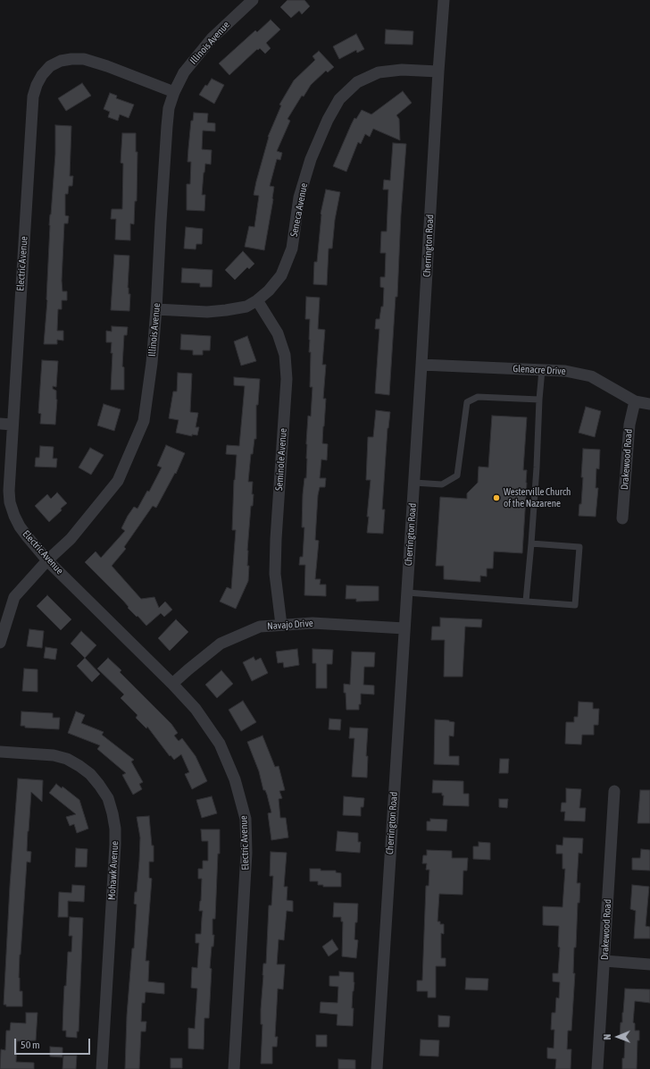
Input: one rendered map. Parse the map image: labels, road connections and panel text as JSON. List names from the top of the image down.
{
  "streets": {
    "street": [
      "Illinois Avenue",
      "Seneca Avenue",
      "Cherrington Road",
      "Electric Avenue",
      "Glenacre Drive",
      "Seminole Avenue",
      "Drakewood Road",
      "Navajo Drive",
      "Mohawk Avenue"
    ]
  },
  "crossings": [
    ["Illinois Avenue", "Seneca Avenue"],
    ["Illinois Avenue", "Electric Avenue"],
    ["Seneca Avenue", "Cherrington Road"],
    ["Seneca Avenue", "Seminole Avenue"],
    ["Cherrington Road", "Glenacre Drive"],
    ["Cherrington Road", "Navajo Drive"],
    ["Electric Avenue", "Navajo Drive"],
    ["Glenacre Drive", "Drakewood Road"],
    ["Seminole Avenue", "Navajo Drive"]
  ],
  "places": ["Westerville Church of the Nazarene"],
  "scale_bar": "50 m",
  "north": "left"
}
